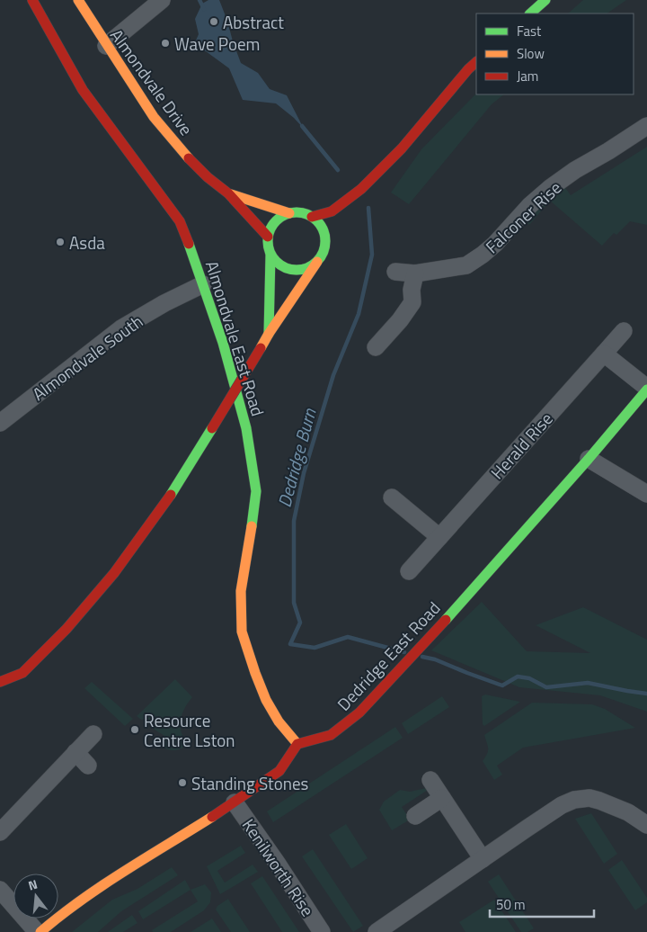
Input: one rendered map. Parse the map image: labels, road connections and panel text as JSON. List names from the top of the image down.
{
  "streets": {
    "street": [
      "Almondvale Drive",
      "Falconer Rise",
      "Almondvale East Road",
      "Almondvale South",
      "Herald Rise",
      "Dedridge East Road",
      "Kenilworth Rise"
    ]
  },
  "crossings": [
    ["Almondvale East Road", "Almondvale South"],
    ["Almondvale East Road", "Dedridge East Road"]
  ],
  "water": ["Dedridge Burn"],
  "places": [
    "Abstract",
    "Wave Poem",
    "Asda",
    "Resource Centre Lston",
    "Standing Stones"
  ],
  "legend": ["Fast", "Slow", "Jam"],
  "scale_bar": "50 m",
  "north": "top"
}
